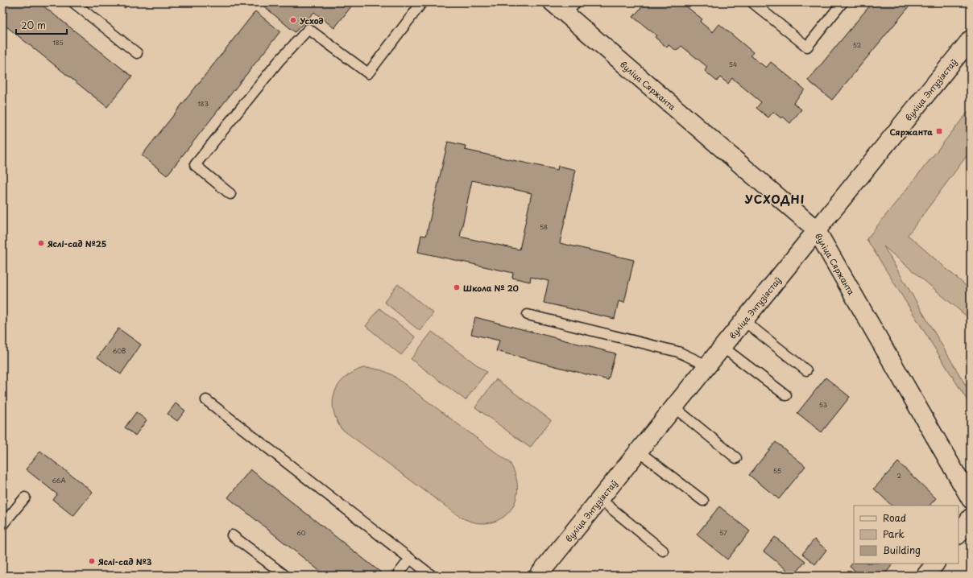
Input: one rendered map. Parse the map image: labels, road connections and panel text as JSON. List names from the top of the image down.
{
  "streets": {
    "main road": ["вуліца Сяржанта", "вуліца Энтузіястаў"]
  },
  "crossings": [
    ["вуліца Сяржанта", "вуліца Энтузіястаў"]
  ],
  "districts": ["УСХОДНІ"],
  "places": {
    "other": [
      "Усход",
      "Яслі-сад №25",
      "Школа № 20",
      "Яслі-сад №3"
    ],
    "transit": ["Сяржанта"]
  },
  "house_numbers": [
    "185",
    "52",
    "54",
    "183",
    "58",
    "60В",
    "53",
    "55",
    "2",
    "66А",
    "60",
    "57"
  ],
  "legend": ["Road", "Park", "Building"],
  "scale_bar": "20 m"
}
